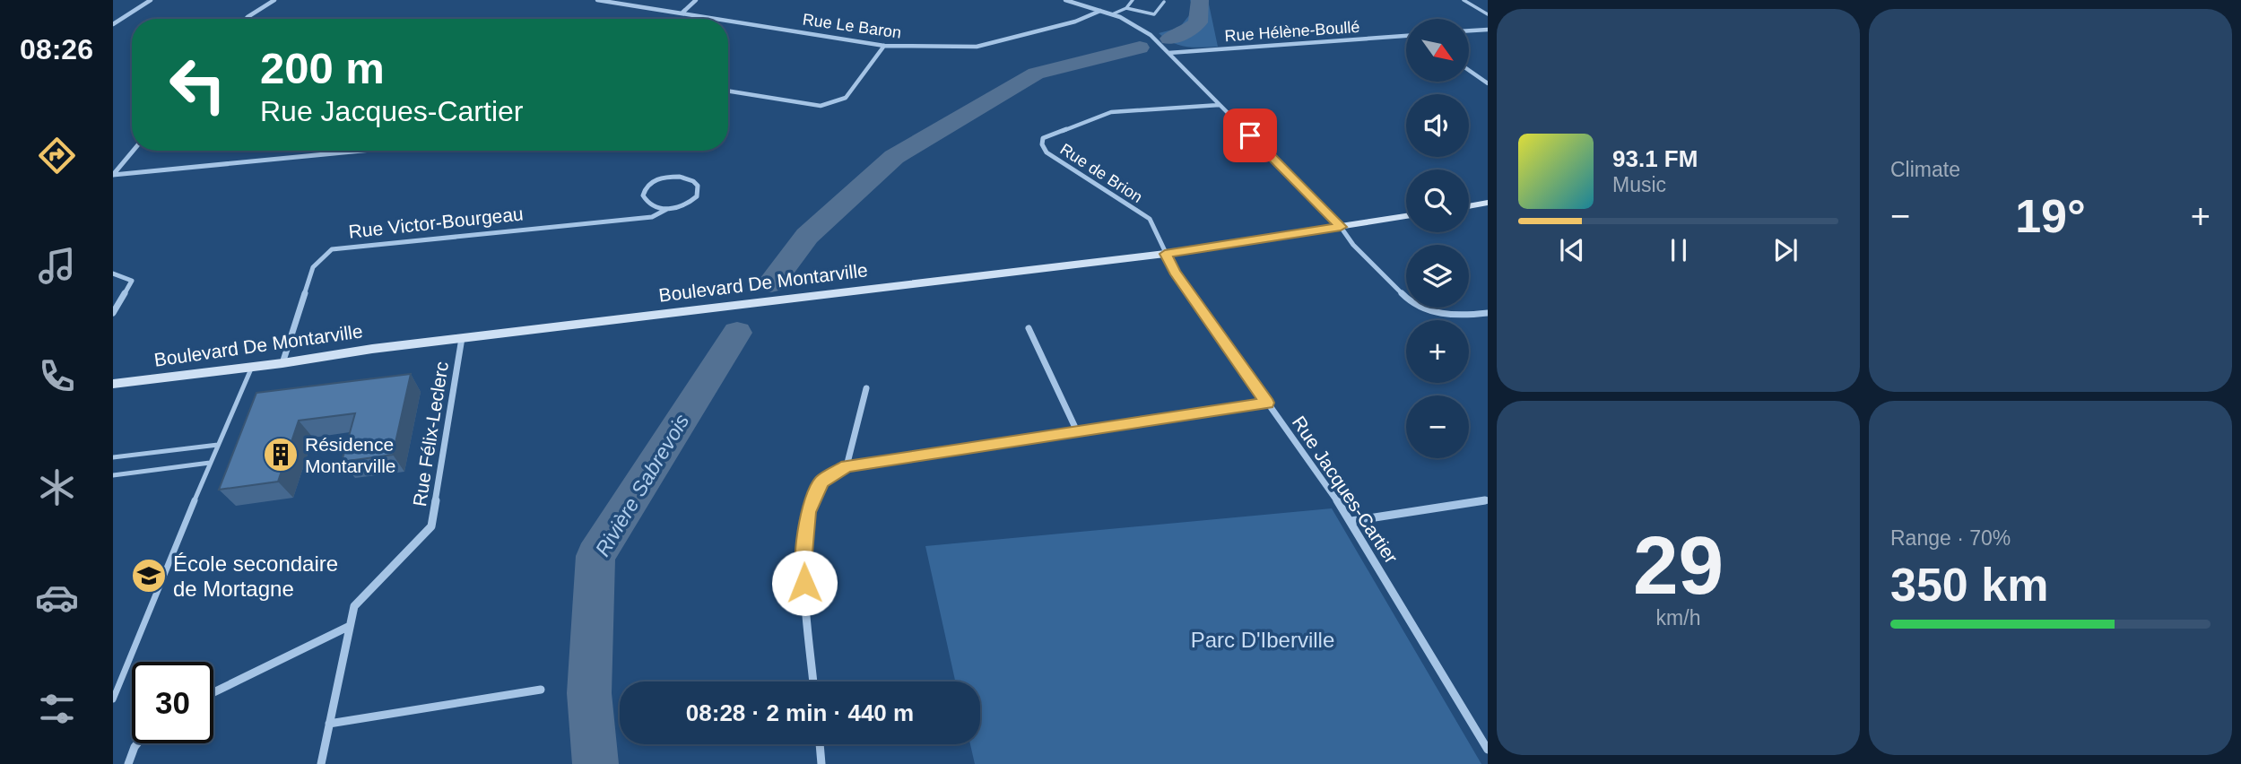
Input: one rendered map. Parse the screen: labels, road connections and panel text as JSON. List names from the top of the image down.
{
  "streets": {
    "street": [
      "Rue Le Baron",
      "Rue Hélène-Boullé",
      "Rue de Brion",
      "Rue Victor-Bourgeau",
      "Boulevard De Montarville",
      "Rue Félix-Leclerc",
      "Rue Jacques-Cartier"
    ]
  },
  "crossings": [
    ["Rue de Brion", "Boulevard De Montarville"],
    ["Rue de Brion", "Rue Jacques-Cartier"],
    ["Rue Victor-Bourgeau", "Boulevard De Montarville"],
    ["Boulevard De Montarville", "Rue Félix-Leclerc"],
    ["Boulevard De Montarville", "Rue Jacques-Cartier"]
  ],
  "water": ["Rivière Sabrevois"],
  "parks": ["Parc D'Iberville"],
  "places": {
    "building": ["Résidence Montarville"],
    "school or university": ["École secondaire de Mortagne"]
  },
  "north": "bottom right",
  "page": {
    "tabs": "08:26",
    "tile": [
      "Climate",
      ["29", "km/h"],
      ["Range · 70%", "350 km"]
    ],
    "map_buttons": ["+", "−"],
    "turn": ["200 m", "Rue Jacques-Cartier"],
    "song": ["93.1 FM", "Music"],
    "heat": ["−", "19°", "+"],
    "limit": "30",
    "trip": "08:28 · 2 min · 440 m"
  }
}
